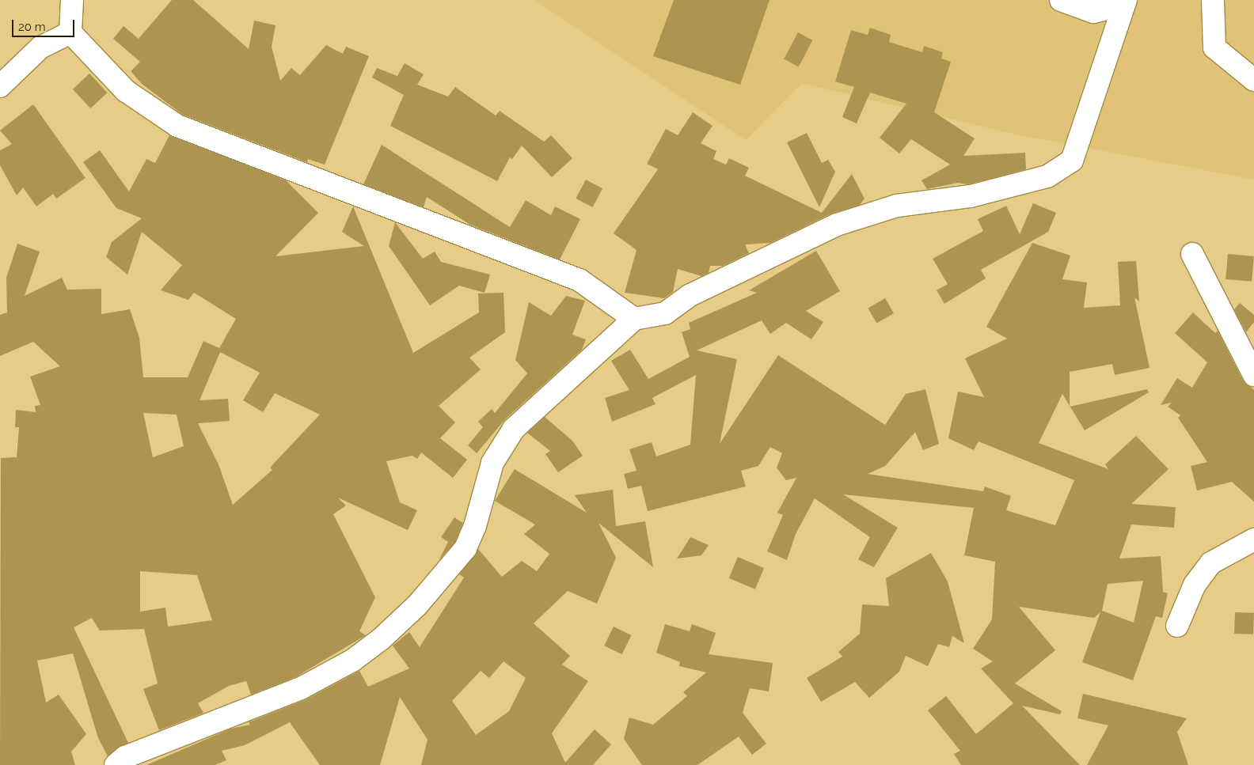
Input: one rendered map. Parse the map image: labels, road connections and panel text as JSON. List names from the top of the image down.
{
  "scale_bar": "20 m"
}
